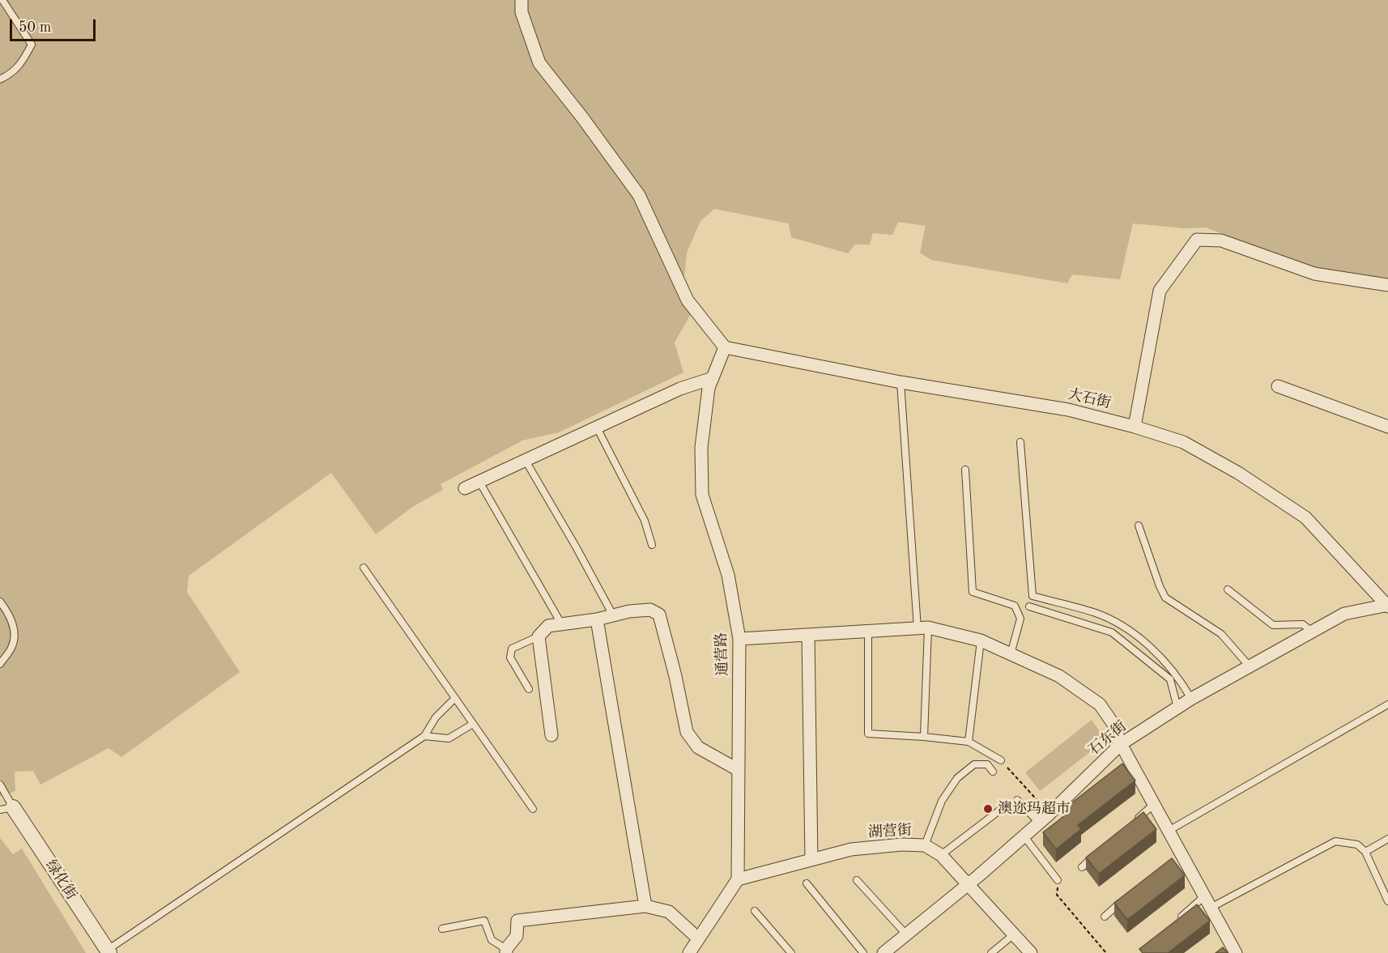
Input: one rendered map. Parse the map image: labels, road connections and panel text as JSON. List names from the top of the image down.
{
  "streets": {
    "street": [
      "大石街",
      "通营路",
      "石东街",
      "湖营街",
      "绿化街"
    ]
  },
  "crossings": [
    ["大石街", "通营路"],
    ["大石街", "石东街"],
    ["通营路", "湖营街"],
    ["石东街", "湖营街"]
  ],
  "places": ["澳迩玛超市"],
  "scale_bar": "50 m"
}
